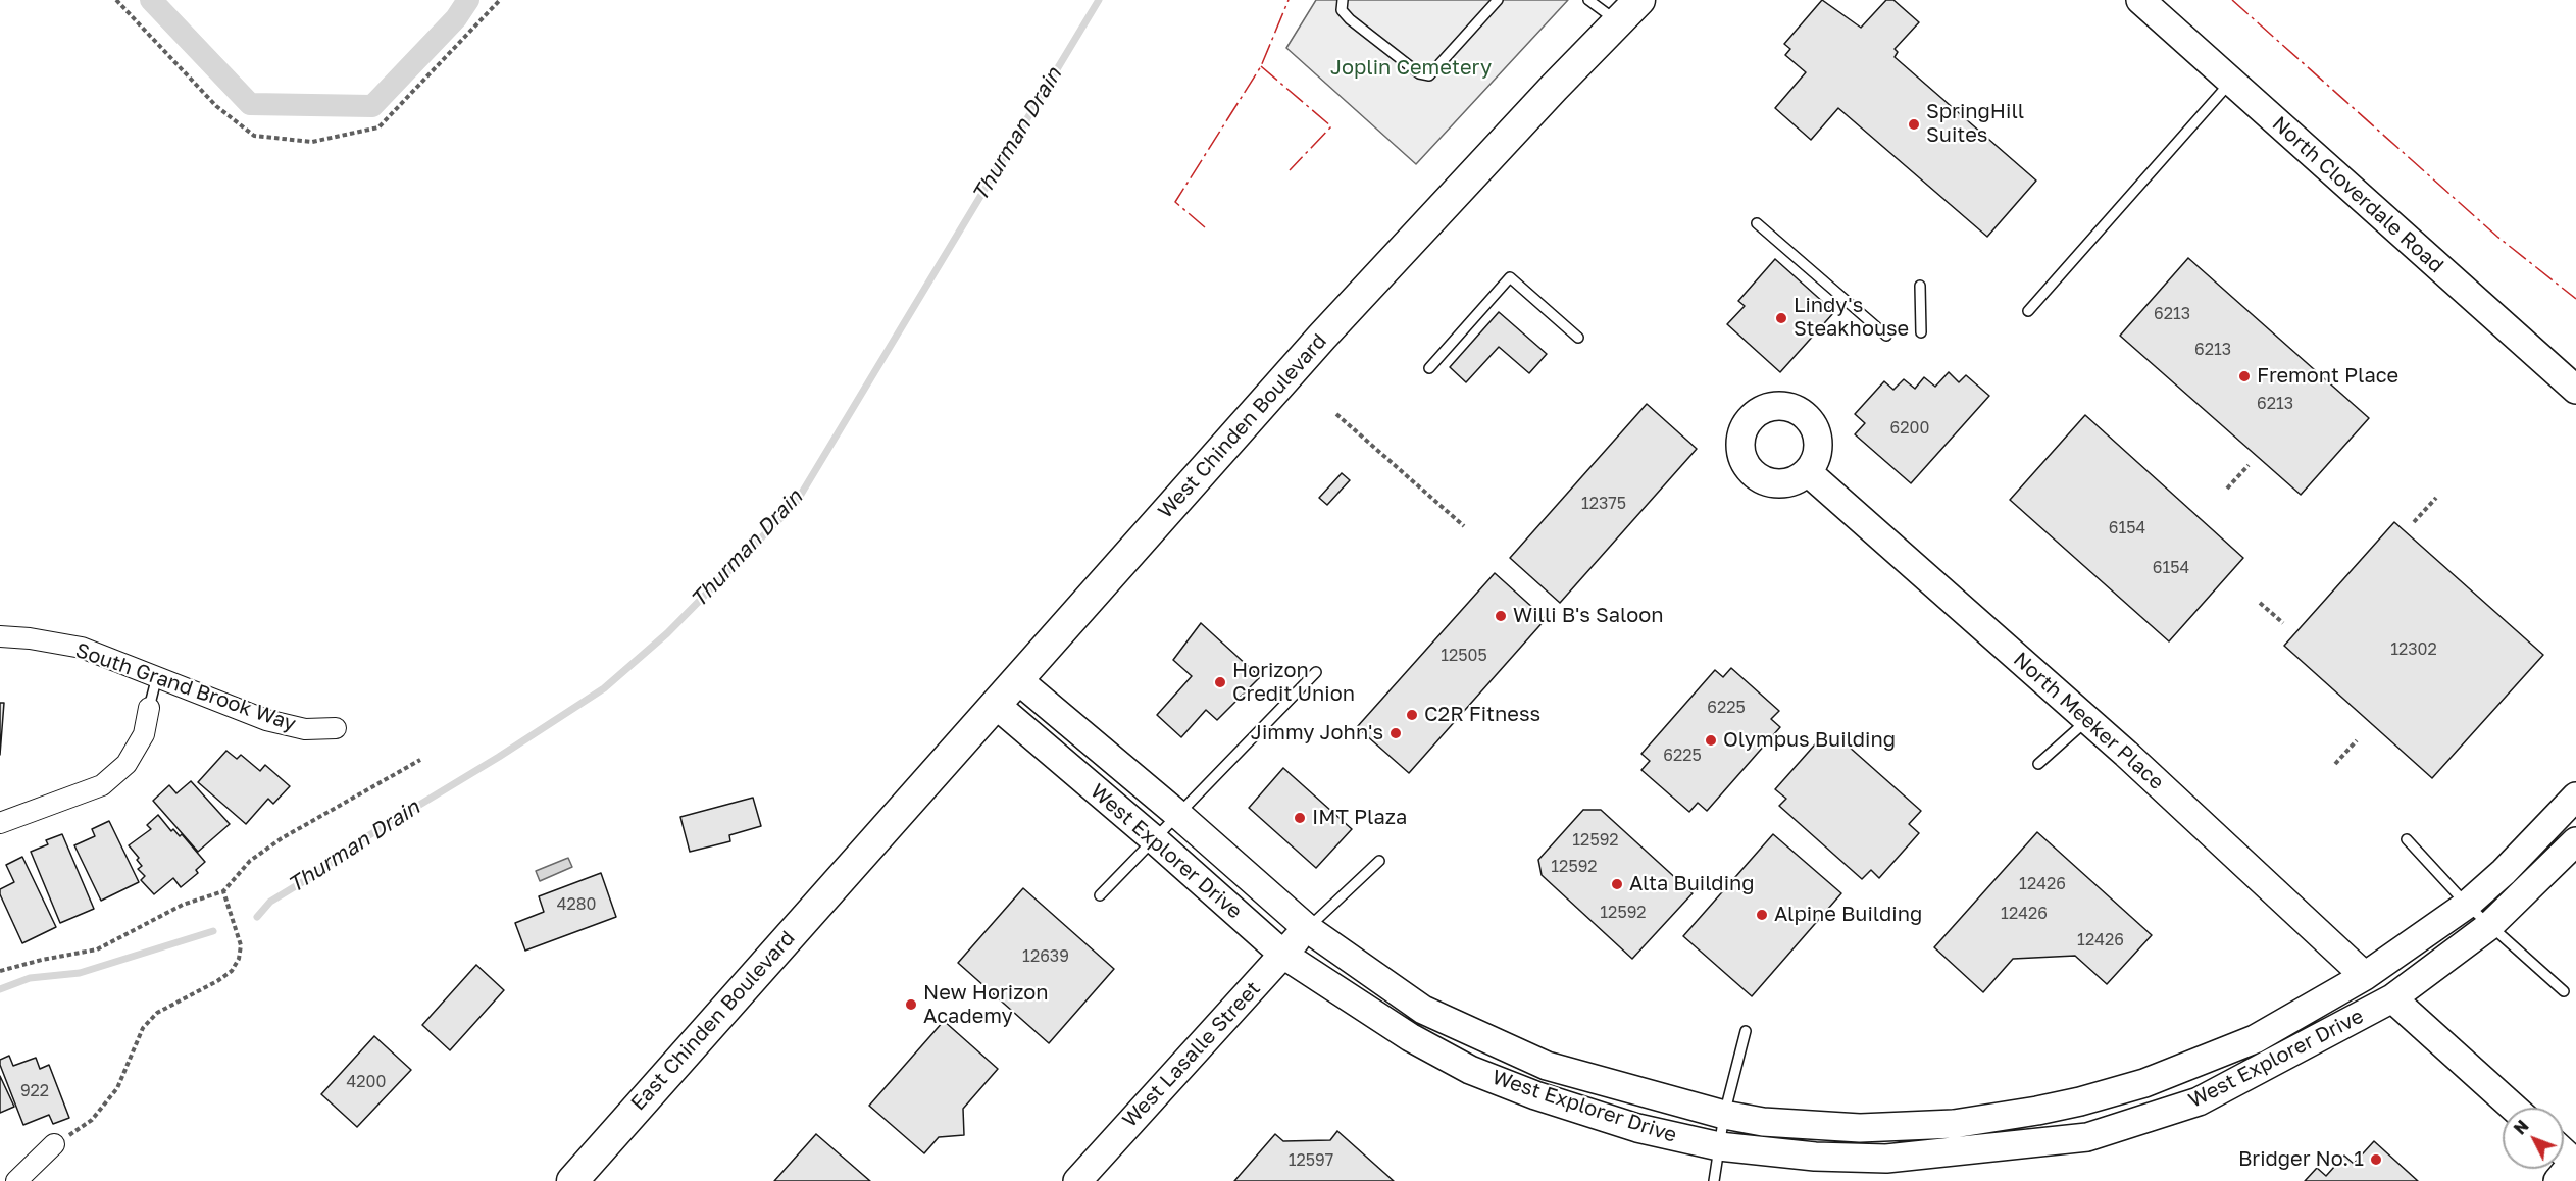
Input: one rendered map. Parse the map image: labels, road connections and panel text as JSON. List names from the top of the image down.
{
  "streets": {
    "main road": ["West Chinden Boulevard", "East Chinden Boulevard"],
    "street": [
      "North Cloverdale Road",
      "South Grand Brook Way",
      "North Meeker Place",
      "West Explorer Drive",
      "West Lasalle Street"
    ]
  },
  "crossings": [
    ["West Chinden Boulevard", "West Explorer Drive"],
    ["West Chinden Boulevard", "East Chinden Boulevard"],
    ["North Meeker Place", "West Explorer Drive"],
    ["West Explorer Drive", "West Lasalle Street"]
  ],
  "water": ["Thurman Drain"],
  "parks": ["Joplin Cemetery"],
  "places": [
    "SpringHill Suites",
    "Lindy's Steakhouse",
    "Fremont Place",
    "Willi B's Saloon",
    "Horizon Credit Union",
    "C2R Fitness",
    "Jimmy John's",
    "Olympus Building",
    "IMT Plaza",
    "Alta Building",
    "Alpine Building",
    "New Horizon Academy",
    "Bridger No. 1"
  ],
  "house_numbers": [
    "6213",
    "6213",
    "6213",
    "6200",
    "12375",
    "6154",
    "6154",
    "12302",
    "12505",
    "6225",
    "6225",
    "12592",
    "12592",
    "12426",
    "4280",
    "12592",
    "12426",
    "12426",
    "12639",
    "4200",
    "922",
    "12597"
  ],
  "north": "top left"
}
